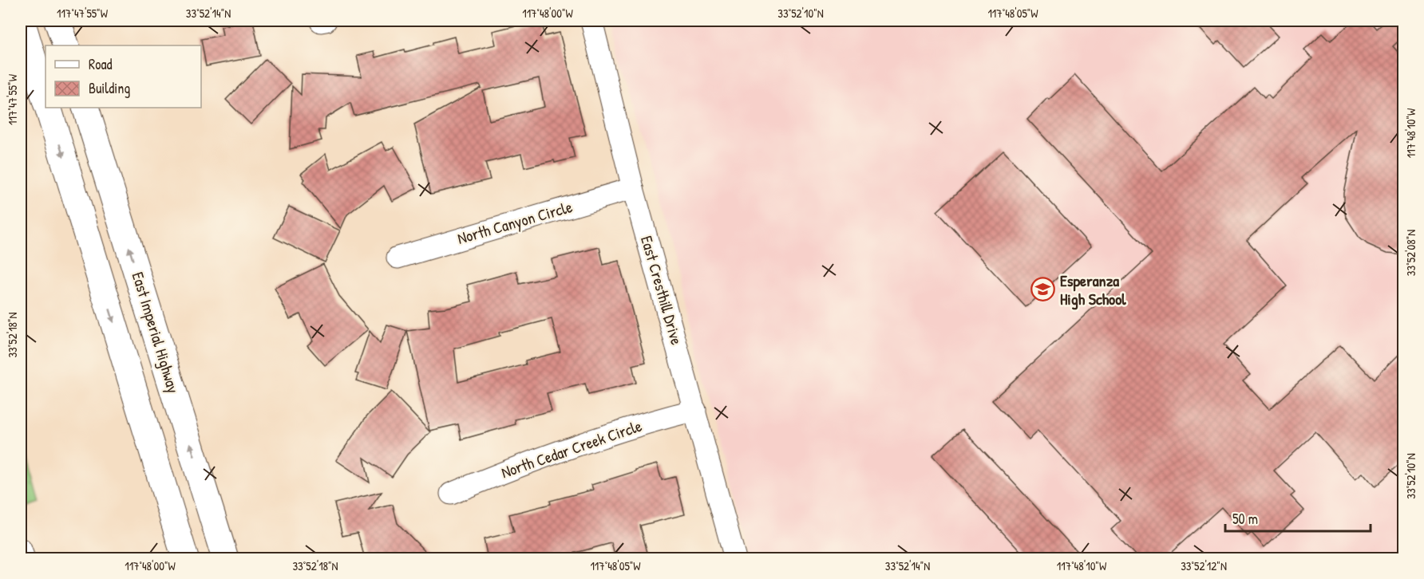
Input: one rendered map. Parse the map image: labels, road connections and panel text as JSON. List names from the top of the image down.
{
  "streets": {
    "highway": ["East Imperial Highway"],
    "street": ["North Canyon Circle", "East Cresthill Drive", "North Cedar Creek Circle"]
  },
  "crossings": [
    ["North Canyon Circle", "East Cresthill Drive"],
    ["East Cresthill Drive", "North Cedar Creek Circle"]
  ],
  "places": {
    "school or university": ["Esperanza High School"]
  },
  "legend": ["Road", "Building"],
  "scale_bar": "50 m",
  "coordinates": [
    "117°47'55\"W",
    "33°52'14\"N",
    "117°48'00\"W",
    "33°52'10\"N",
    "117°48'05\"W",
    "117°48'10\"W",
    "33°52'08\"N",
    "33°52'18\"N",
    "33°52'12\"N"
  ]
}
